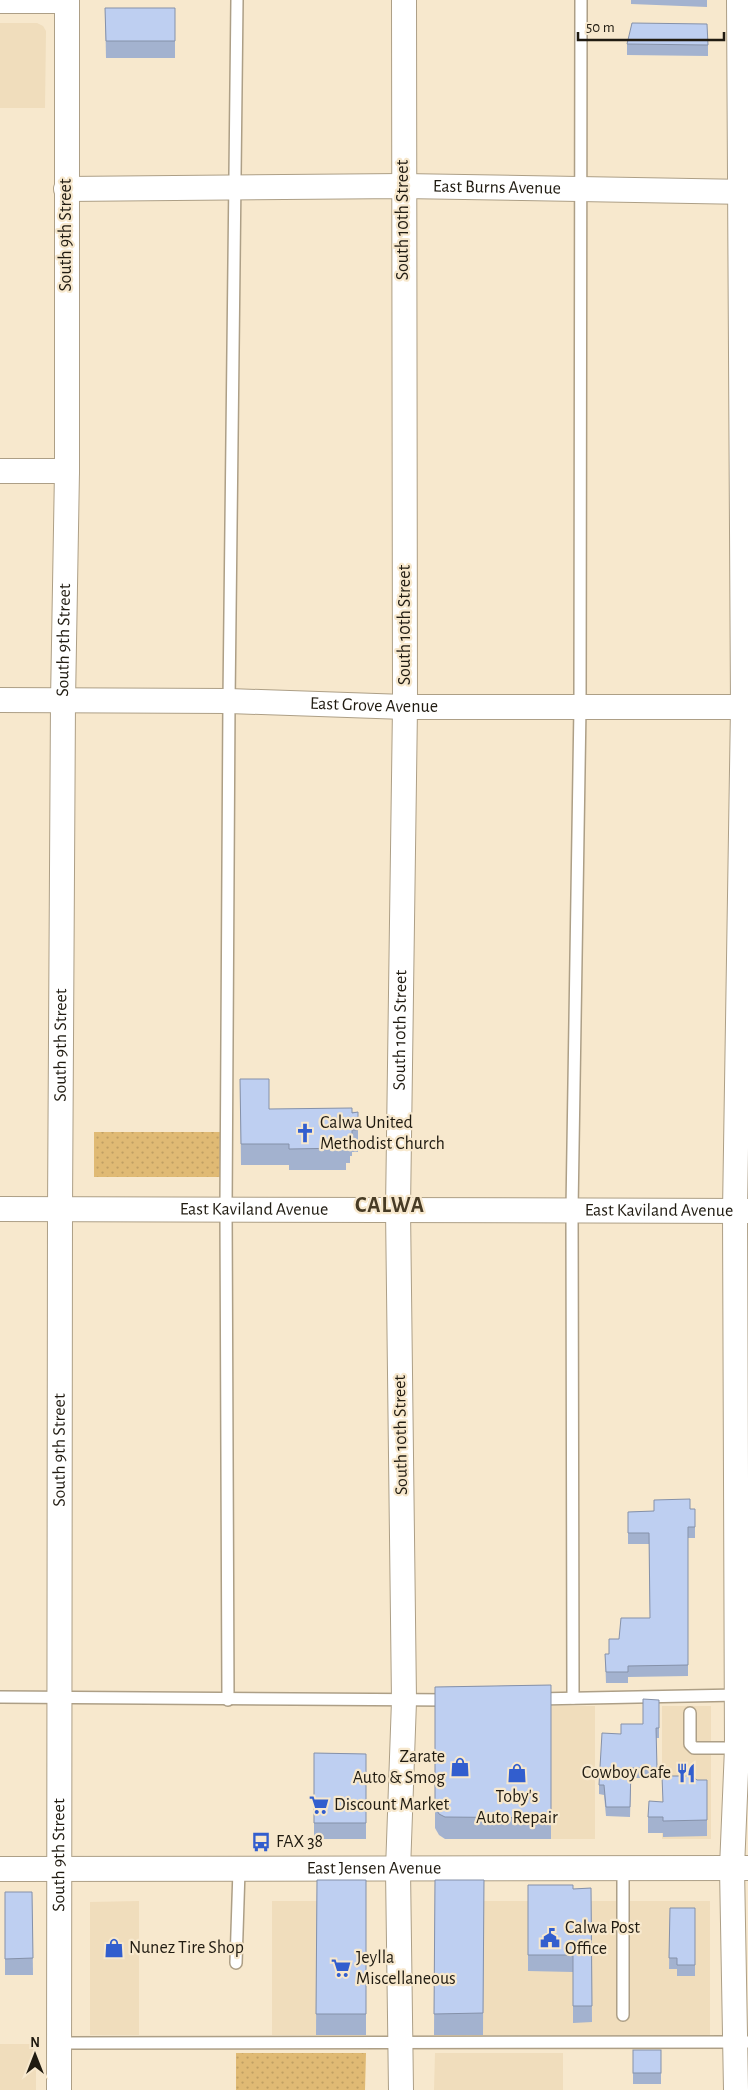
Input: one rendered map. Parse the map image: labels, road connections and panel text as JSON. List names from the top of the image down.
{
  "streets": {
    "street": [
      "East Burns Avenue",
      "South 10th Street",
      "South 9th Street",
      "East Grove Avenue",
      "East Kaviland Avenue",
      "East Jensen Avenue"
    ]
  },
  "crossings": [
    ["East Burns Avenue", "South 10th Street"],
    ["East Burns Avenue", "South 9th Street"],
    ["South 10th Street", "East Grove Avenue"],
    ["South 10th Street", "East Kaviland Avenue"],
    ["South 10th Street", "East Jensen Avenue"],
    ["South 9th Street", "East Grove Avenue"],
    ["South 9th Street", "East Kaviland Avenue"],
    ["South 9th Street", "East Jensen Avenue"]
  ],
  "districts": ["CALWA"],
  "places": {
    "church": ["Calwa United Methodist Church"],
    "shop": ["Zarate Auto & Smog", "Toby's Auto Repair", "Nunez Tire Shop"],
    "restaurant": ["Cowboy Cafe"],
    "supermarket": ["Discount Market", "Jeylla Miscellaneous"],
    "bus stop": ["FAX 38"],
    "public building": ["Calwa Post Office"]
  },
  "scale_bar": "50 m",
  "north": "top"
}
